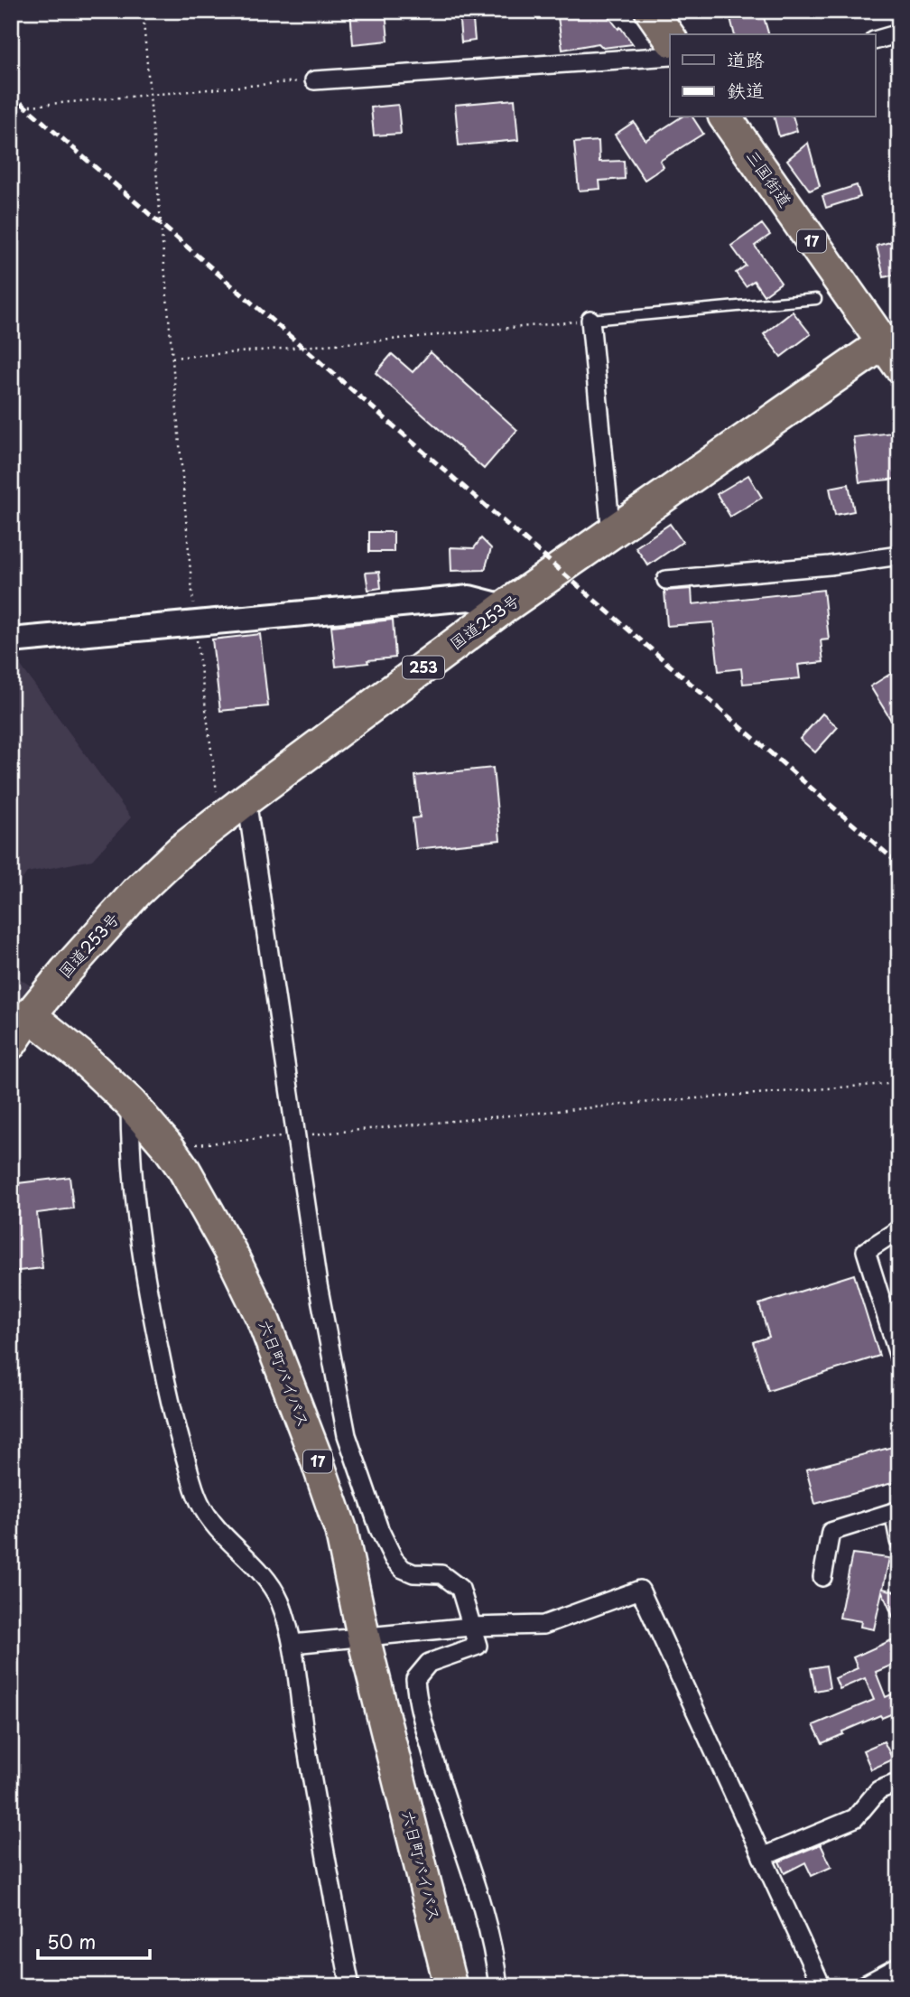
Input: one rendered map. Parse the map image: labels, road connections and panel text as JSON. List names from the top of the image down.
{
  "streets": {
    "highway": [
      "三国街道",
      "17",
      "国道253号",
      "253",
      "六日町バイパス"
    ]
  },
  "crossings": [
    ["三国街道", "国道253号"],
    ["国道253号", "六日町バイパス"]
  ],
  "legend": ["道路", "鉄道"],
  "scale_bar": "50 m"
}
